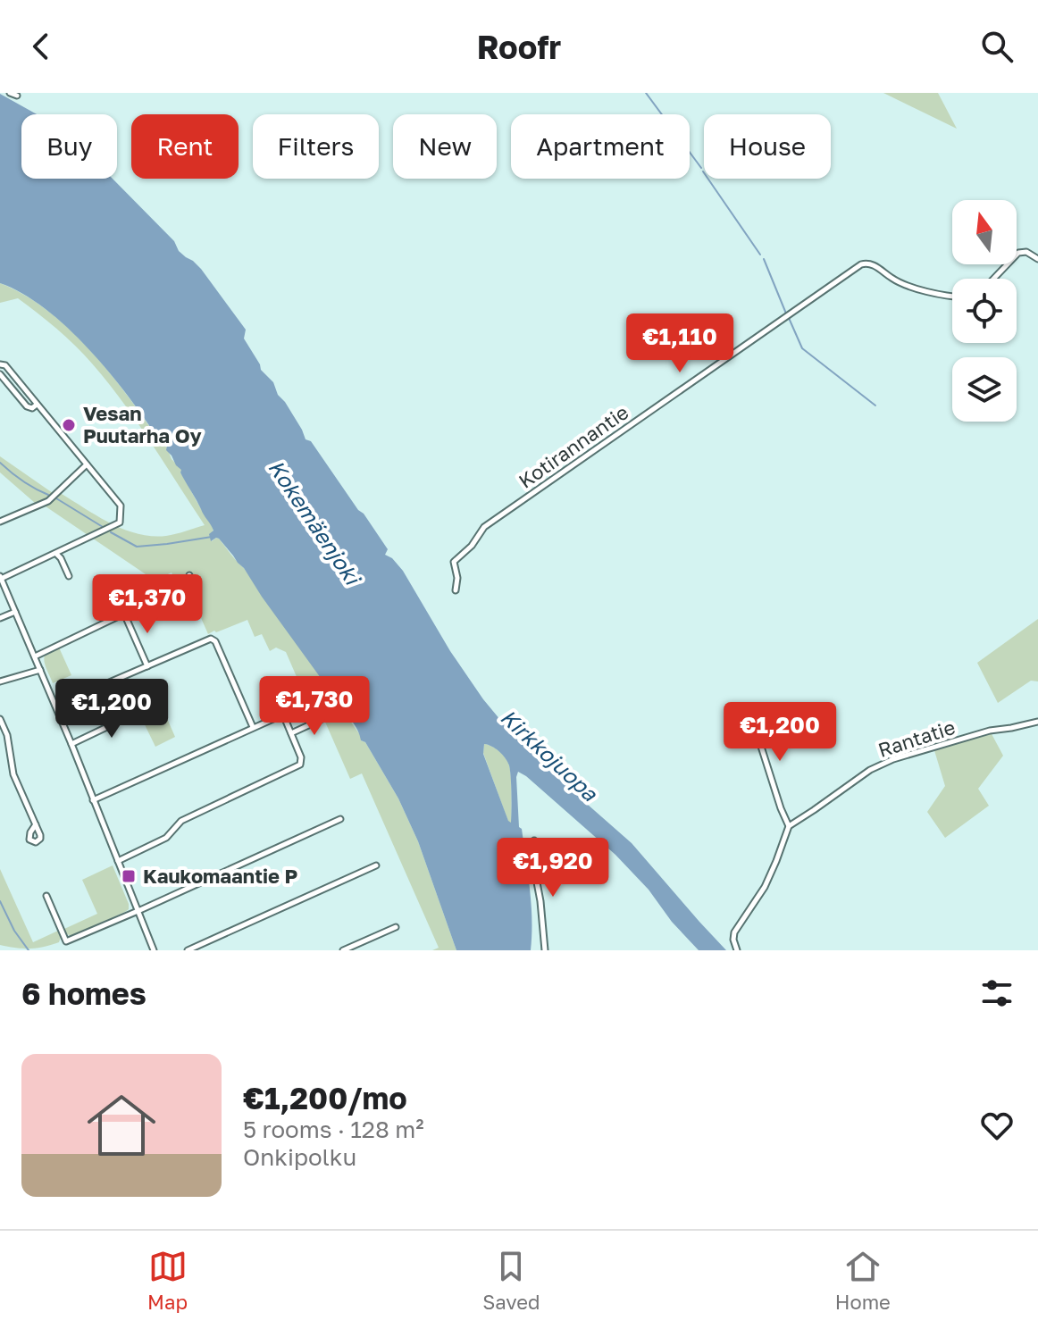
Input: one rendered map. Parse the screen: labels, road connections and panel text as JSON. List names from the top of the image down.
{
  "streets": {
    "street": ["Kotirannantie", "Rantatie"]
  },
  "water": ["Kokemäenjoki", "Kirkkojuopa"],
  "places": {
    "other": ["Vesan Puutarha Oy"],
    "transit": ["Kaukomaantie P"]
  },
  "north": "top",
  "page": {
    "header": "Roofr",
    "chip": [
      "Buy",
      "Rent",
      "Filters",
      "New",
      "Apartment",
      "House"
    ],
    "price": [
      "€1,110",
      "€1,370",
      "€1,730",
      "€1,200",
      "€1,200",
      "€1,920"
    ],
    "heading": "6 homes",
    "list": [
      {
        "name": "€1,200/mo",
        "note": "5 rooms · 128 m² · Onkipolku"
      }
    ],
    "tabs": ["Map", "Saved", "Home"]
  }
}
